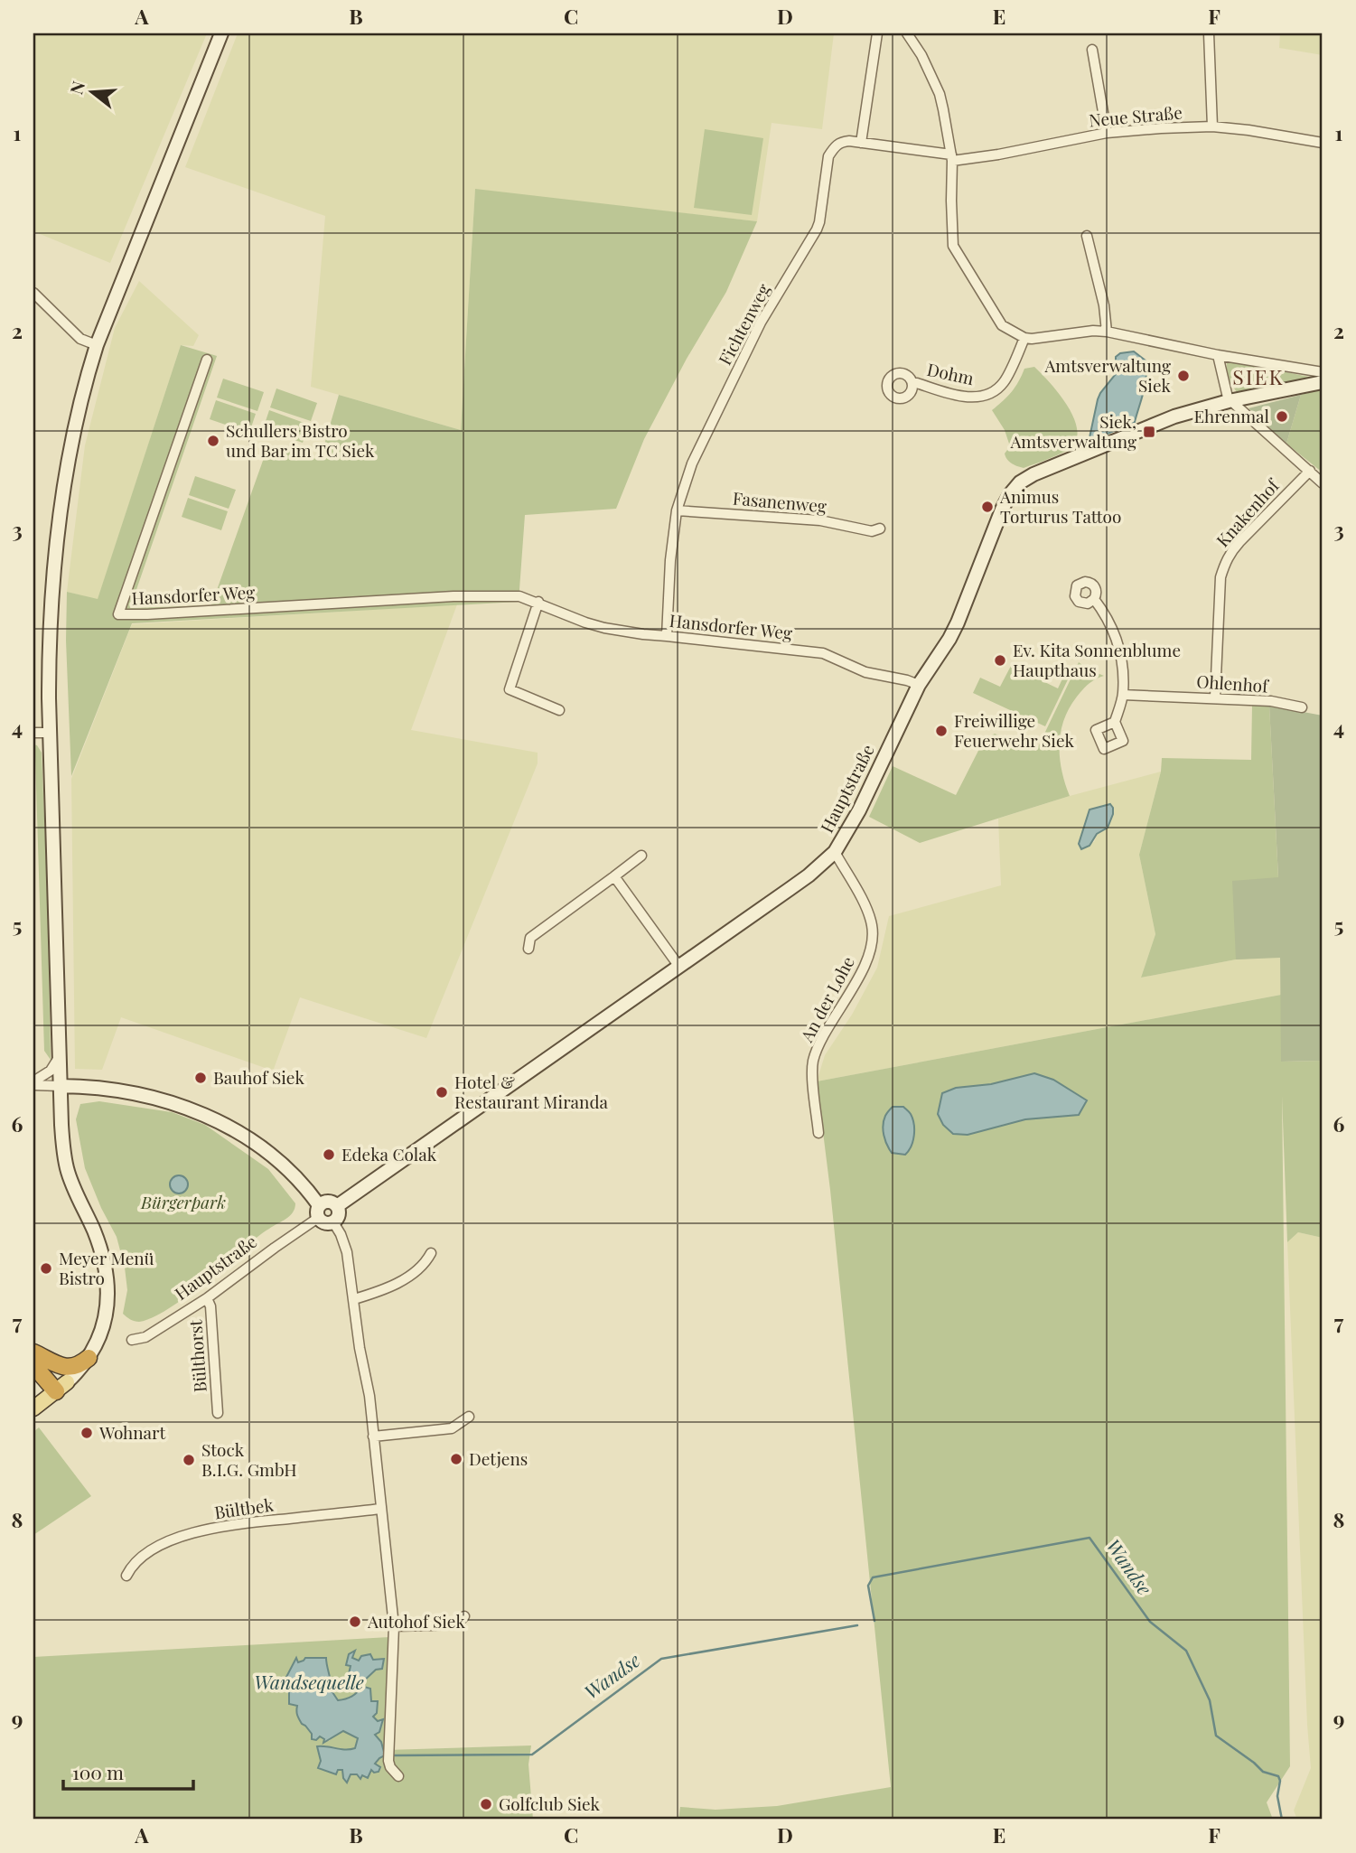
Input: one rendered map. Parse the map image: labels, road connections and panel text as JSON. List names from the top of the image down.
{
  "streets": {
    "street": [
      "Neue Straße",
      "Fichtenweg",
      "Dohm",
      "Fasanenweg",
      "Knakenhof",
      "Hansdorfer Weg",
      "Ohlenhof",
      "Hauptstraße",
      "An der Lohe",
      "Bülthorst",
      "Bültbek"
    ]
  },
  "crossings": [
    ["Neue Straße", "Fichtenweg"],
    ["Fichtenweg", "Fasanenweg"],
    ["Fichtenweg", "Hansdorfer Weg"],
    ["Knakenhof", "Ohlenhof"],
    ["Hansdorfer Weg", "Hauptstraße"],
    ["Hauptstraße", "An der Lohe"],
    ["Hauptstraße", "Bülthorst"]
  ],
  "districts": ["SIEK"],
  "water": ["Wandse", "Wandsequelle"],
  "parks": ["Bürgerpark"],
  "places": {
    "other": [
      "Amtsverwaltung Siek",
      "Ehrenmal",
      "Schullers Bistro und Bar im TC Siek",
      "Animus Torturus Tattoo",
      "Ev. Kita Sonnenblume Haupthaus",
      "Freiwillige Feuerwehr Siek",
      "Bauhof Siek",
      "Hotel & Restaurant Miranda",
      "Edeka Colak",
      "Meyer Menü Bistro",
      "Wohnart",
      "Detjens",
      "Stock B.I.G. GmbH",
      "Autohof Siek",
      "Golfclub Siek"
    ],
    "transit": ["Siek, Amtsverwaltung"]
  },
  "scale_bar": "100 m",
  "north": "left",
  "grid": {
    "columns": [
      "A",
      "B",
      "C",
      "D",
      "E",
      "F"
    ],
    "rows": [
      "1",
      "2",
      "3",
      "4",
      "5",
      "6",
      "7",
      "8",
      "9"
    ]
  }
}
